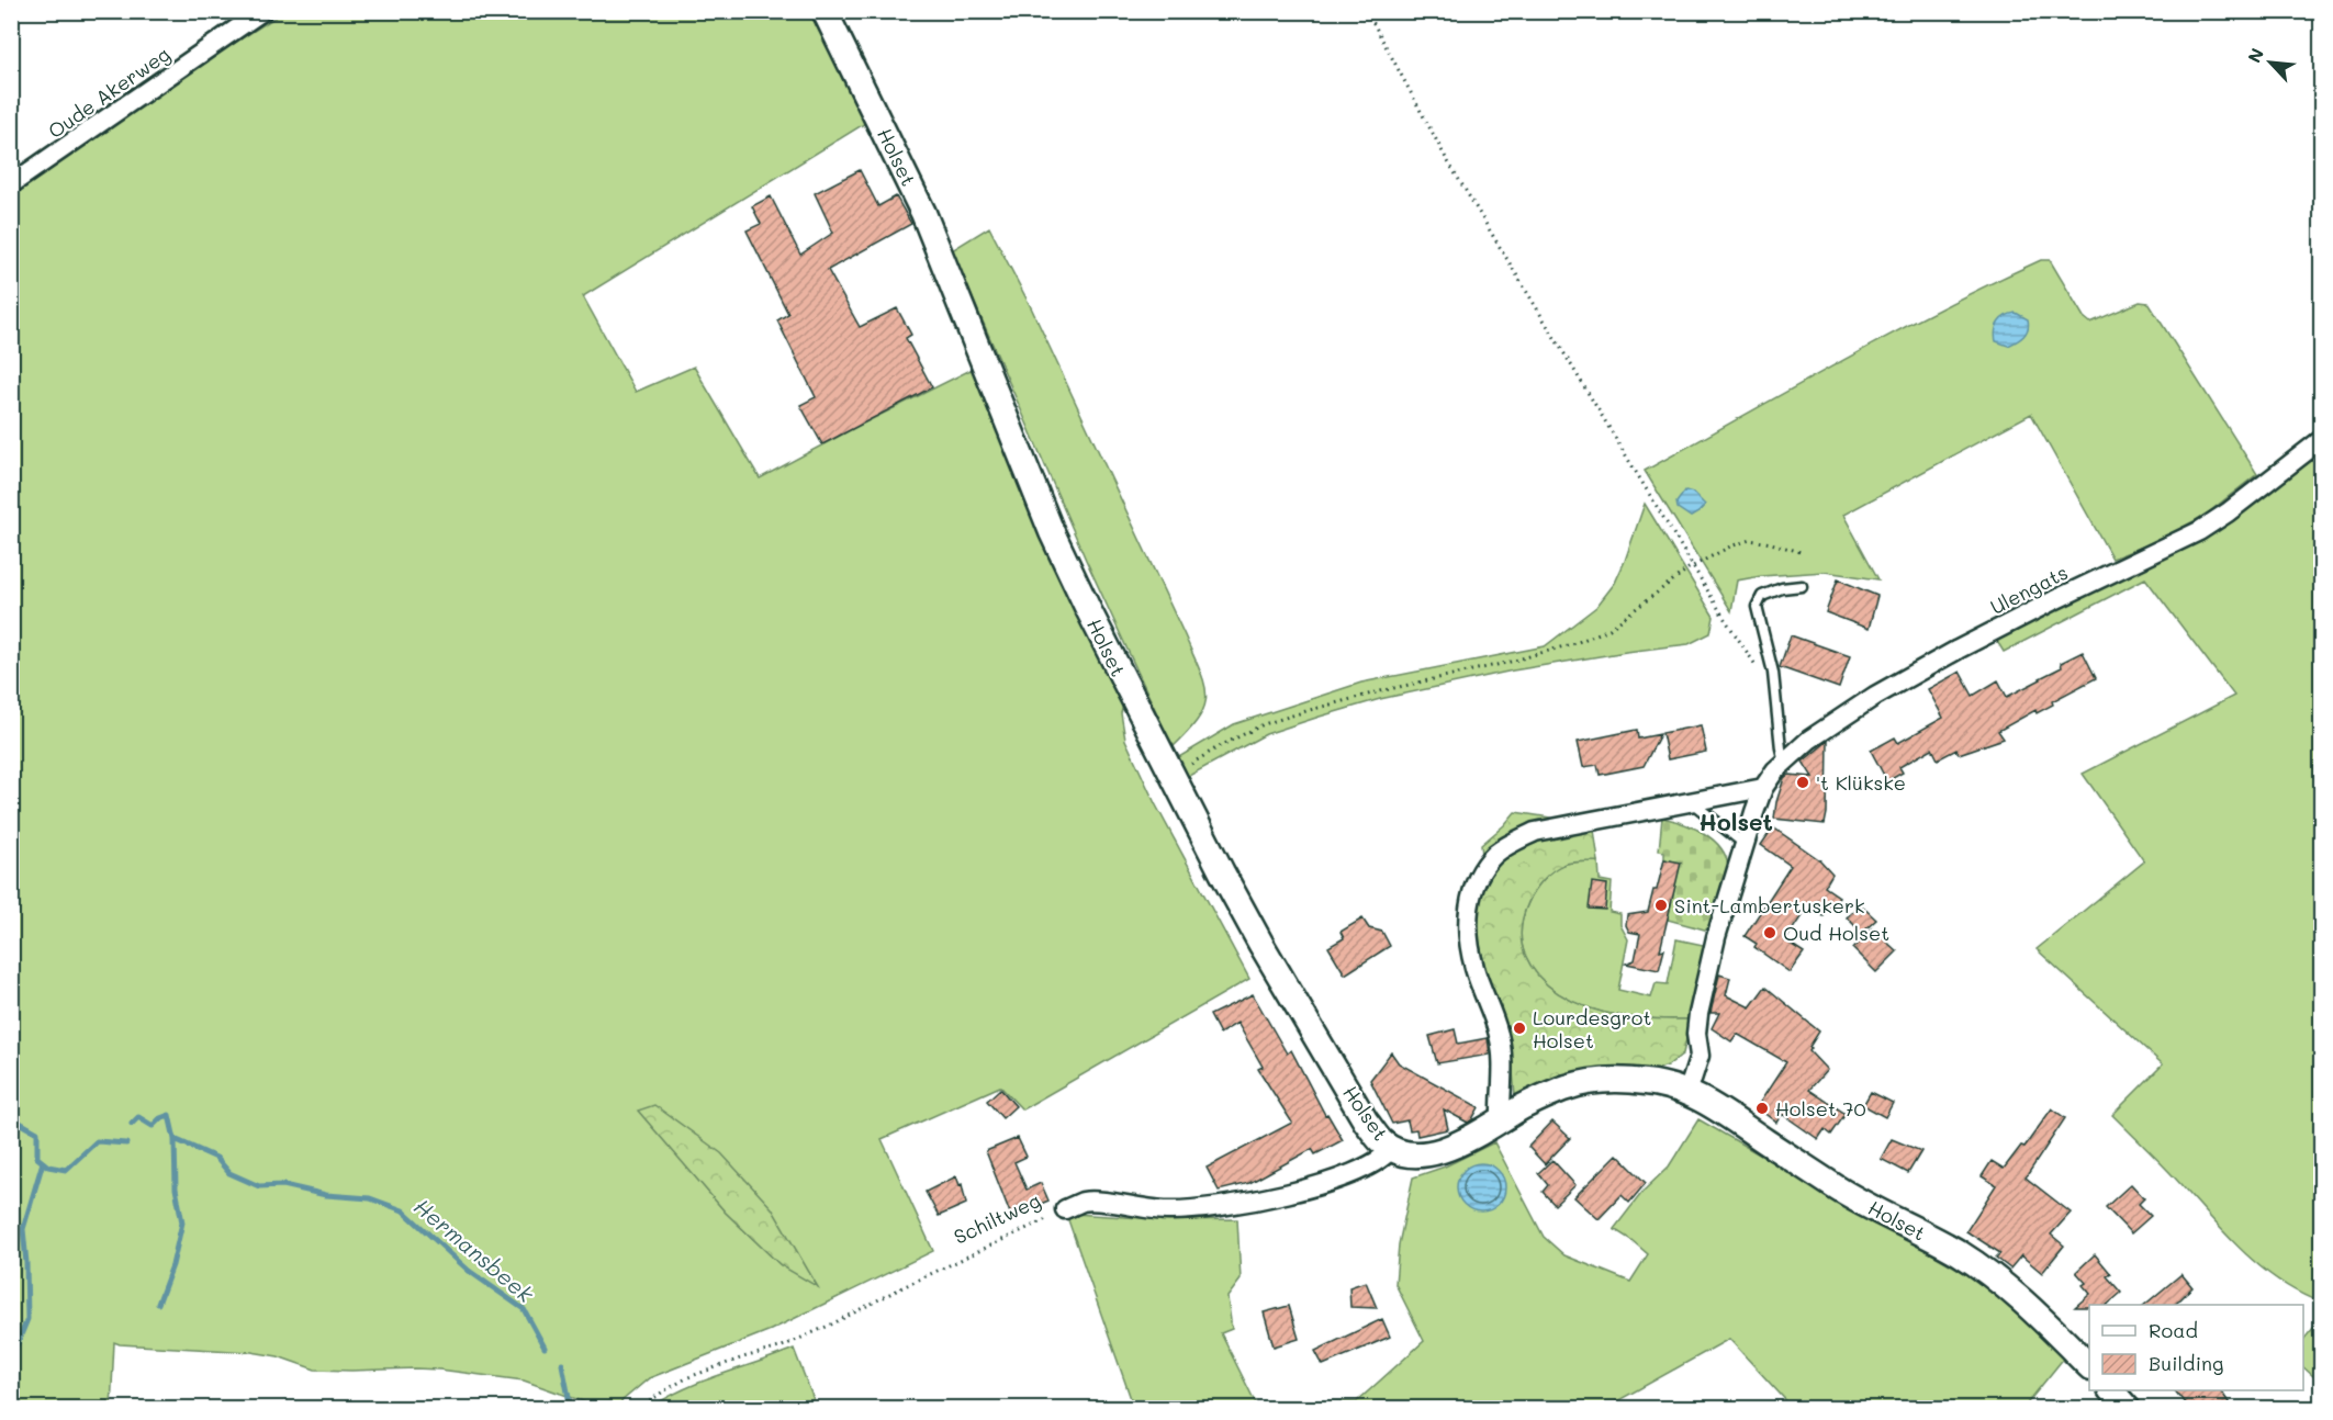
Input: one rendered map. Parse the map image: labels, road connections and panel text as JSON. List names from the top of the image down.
{
  "streets": {
    "street": [
      "Oude Akerweg",
      "Holset",
      "Ulengats",
      "Schiltweg"
    ]
  },
  "crossings": [
    ["Holset", "Schiltweg"]
  ],
  "districts": ["Holset"],
  "water": ["Hermansbeek"],
  "places": [
    "'t Klükske",
    "Sint-Lambertuskerk",
    "Oud Holset",
    "Lourdesgrot Holset",
    "Holset 70"
  ],
  "legend": ["Road", "Building"],
  "north": "top left"
}
